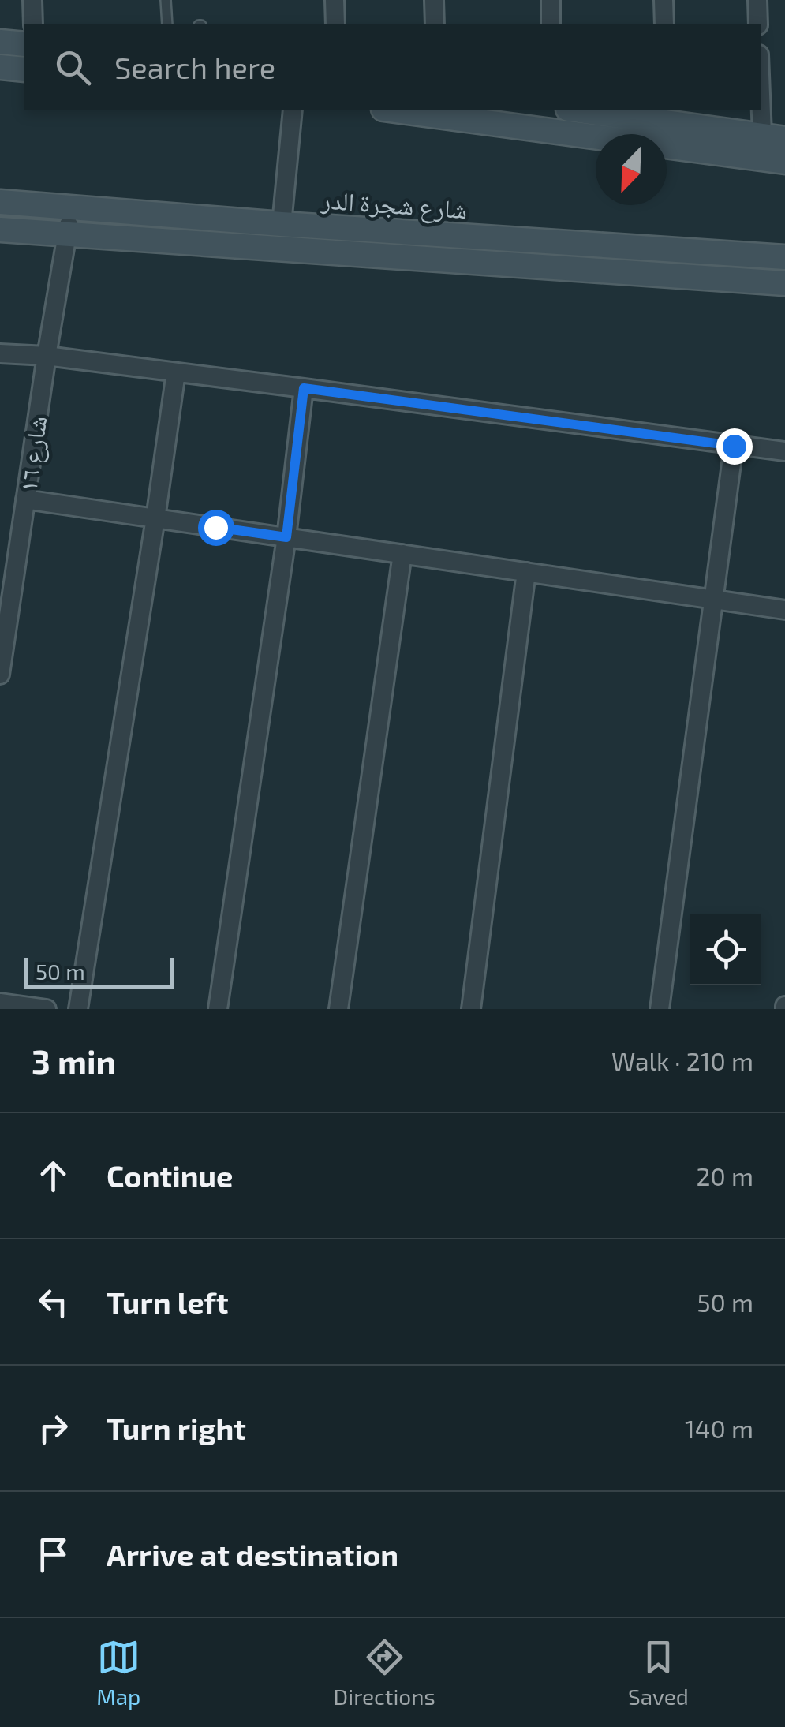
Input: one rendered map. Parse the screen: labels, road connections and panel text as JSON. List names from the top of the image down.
{
  "streets": {
    "street": ["شارع شجرة الدر", "شارع ١٦"]
  },
  "crossings": [
    ["شارع شجرة الدر", "شارع ١٦"]
  ],
  "scale_bar": "50 m",
  "north": "bottom left",
  "page": {
    "search": "Search here",
    "scale": "50 m",
    "heading": ["3 min", "Walk · 210 m"],
    "list": [
      ["Continue", "20 m"],
      ["Turn left", "50 m"],
      ["Turn right", "140 m"],
      "Arrive at destination"
    ],
    "nav": ["Map", "Directions", "Saved"]
  }
}
